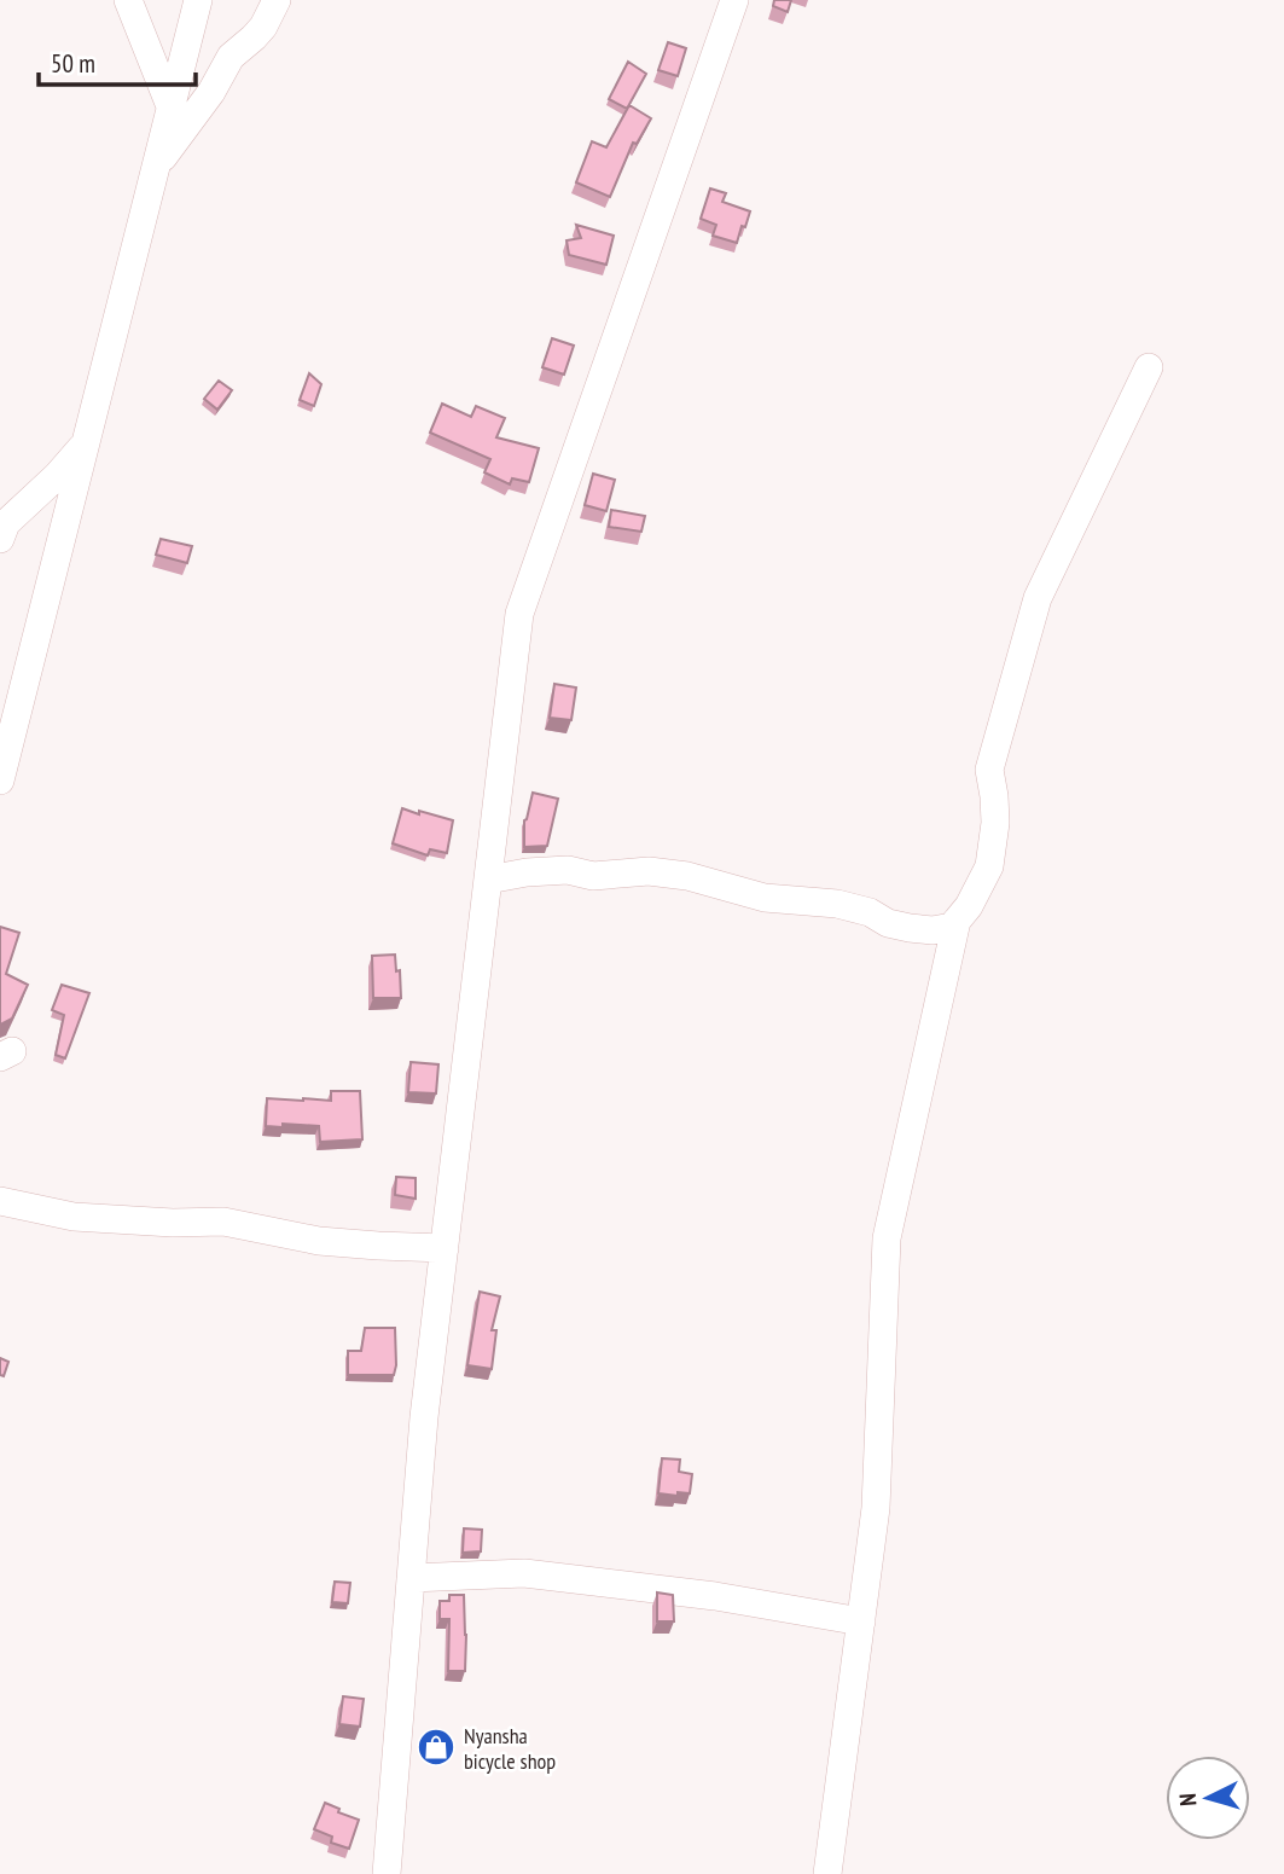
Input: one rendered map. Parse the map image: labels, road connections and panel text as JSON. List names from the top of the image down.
{
  "places": {
    "shop": ["Nyansha bicycle shop"]
  },
  "scale_bar": "50 m",
  "north": "left"
}
